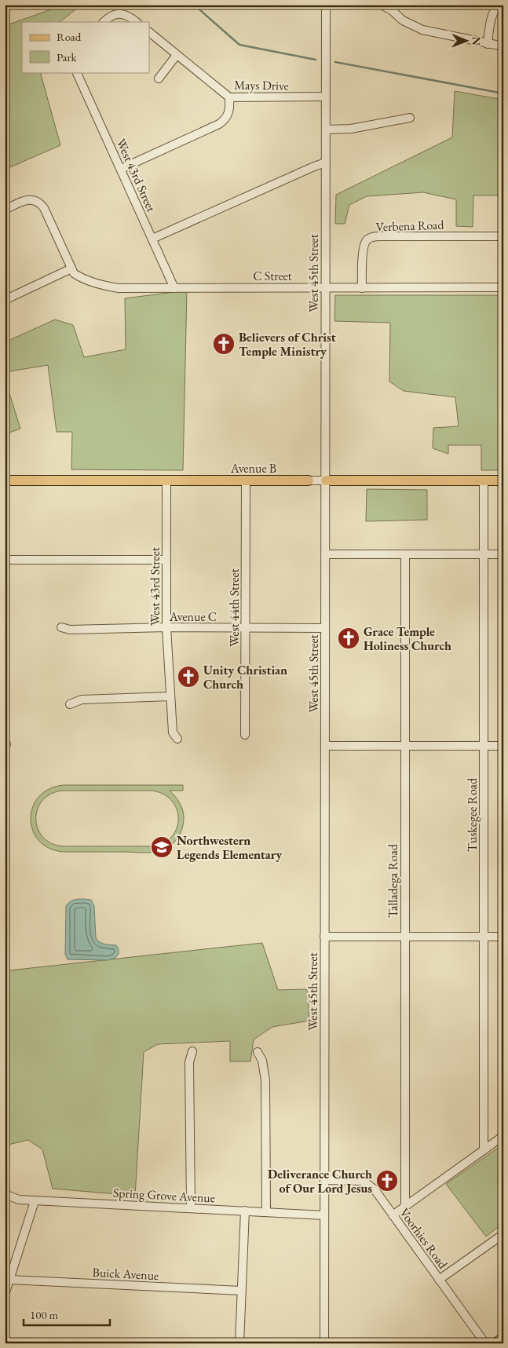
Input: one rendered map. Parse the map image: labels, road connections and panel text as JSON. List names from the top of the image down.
{
  "streets": {
    "main road": ["Avenue B"],
    "street": [
      "Mays Drive",
      "West 43rd Street",
      "Verbena Road",
      "West 45th Street",
      "C Street",
      "West 44th Street",
      "Avenue C",
      "Tuskegee Road",
      "Talladega Road",
      "Spring Grove Avenue",
      "Voorhies Road",
      "Buick Avenue"
    ]
  },
  "crossings": [
    ["Mays Drive", "West 45th Street"],
    ["West 43rd Street", "C Street"],
    ["West 43rd Street", "Avenue B"],
    ["West 43rd Street", "Avenue C"],
    ["Verbena Road", "C Street"],
    ["West 45th Street", "C Street"],
    ["West 45th Street", "Avenue B"],
    ["West 45th Street", "Avenue C"],
    ["West 45th Street", "Spring Grove Avenue"],
    ["West 45th Street", "Voorhies Road"],
    ["Avenue B", "West 44th Street"],
    ["Avenue B", "Tuskegee Road"],
    ["West 44th Street", "Avenue C"]
  ],
  "places": {
    "church": [
      "Believers of Christ Temple Ministry",
      "Grace Temple Holiness Church",
      "Unity Christian Church",
      "Deliverance Church of Our Lord Jesus"
    ],
    "school or university": ["Northwestern Legends Elementary"]
  },
  "legend": ["Road", "Park"],
  "scale_bar": "100 m",
  "north": "right"
}
